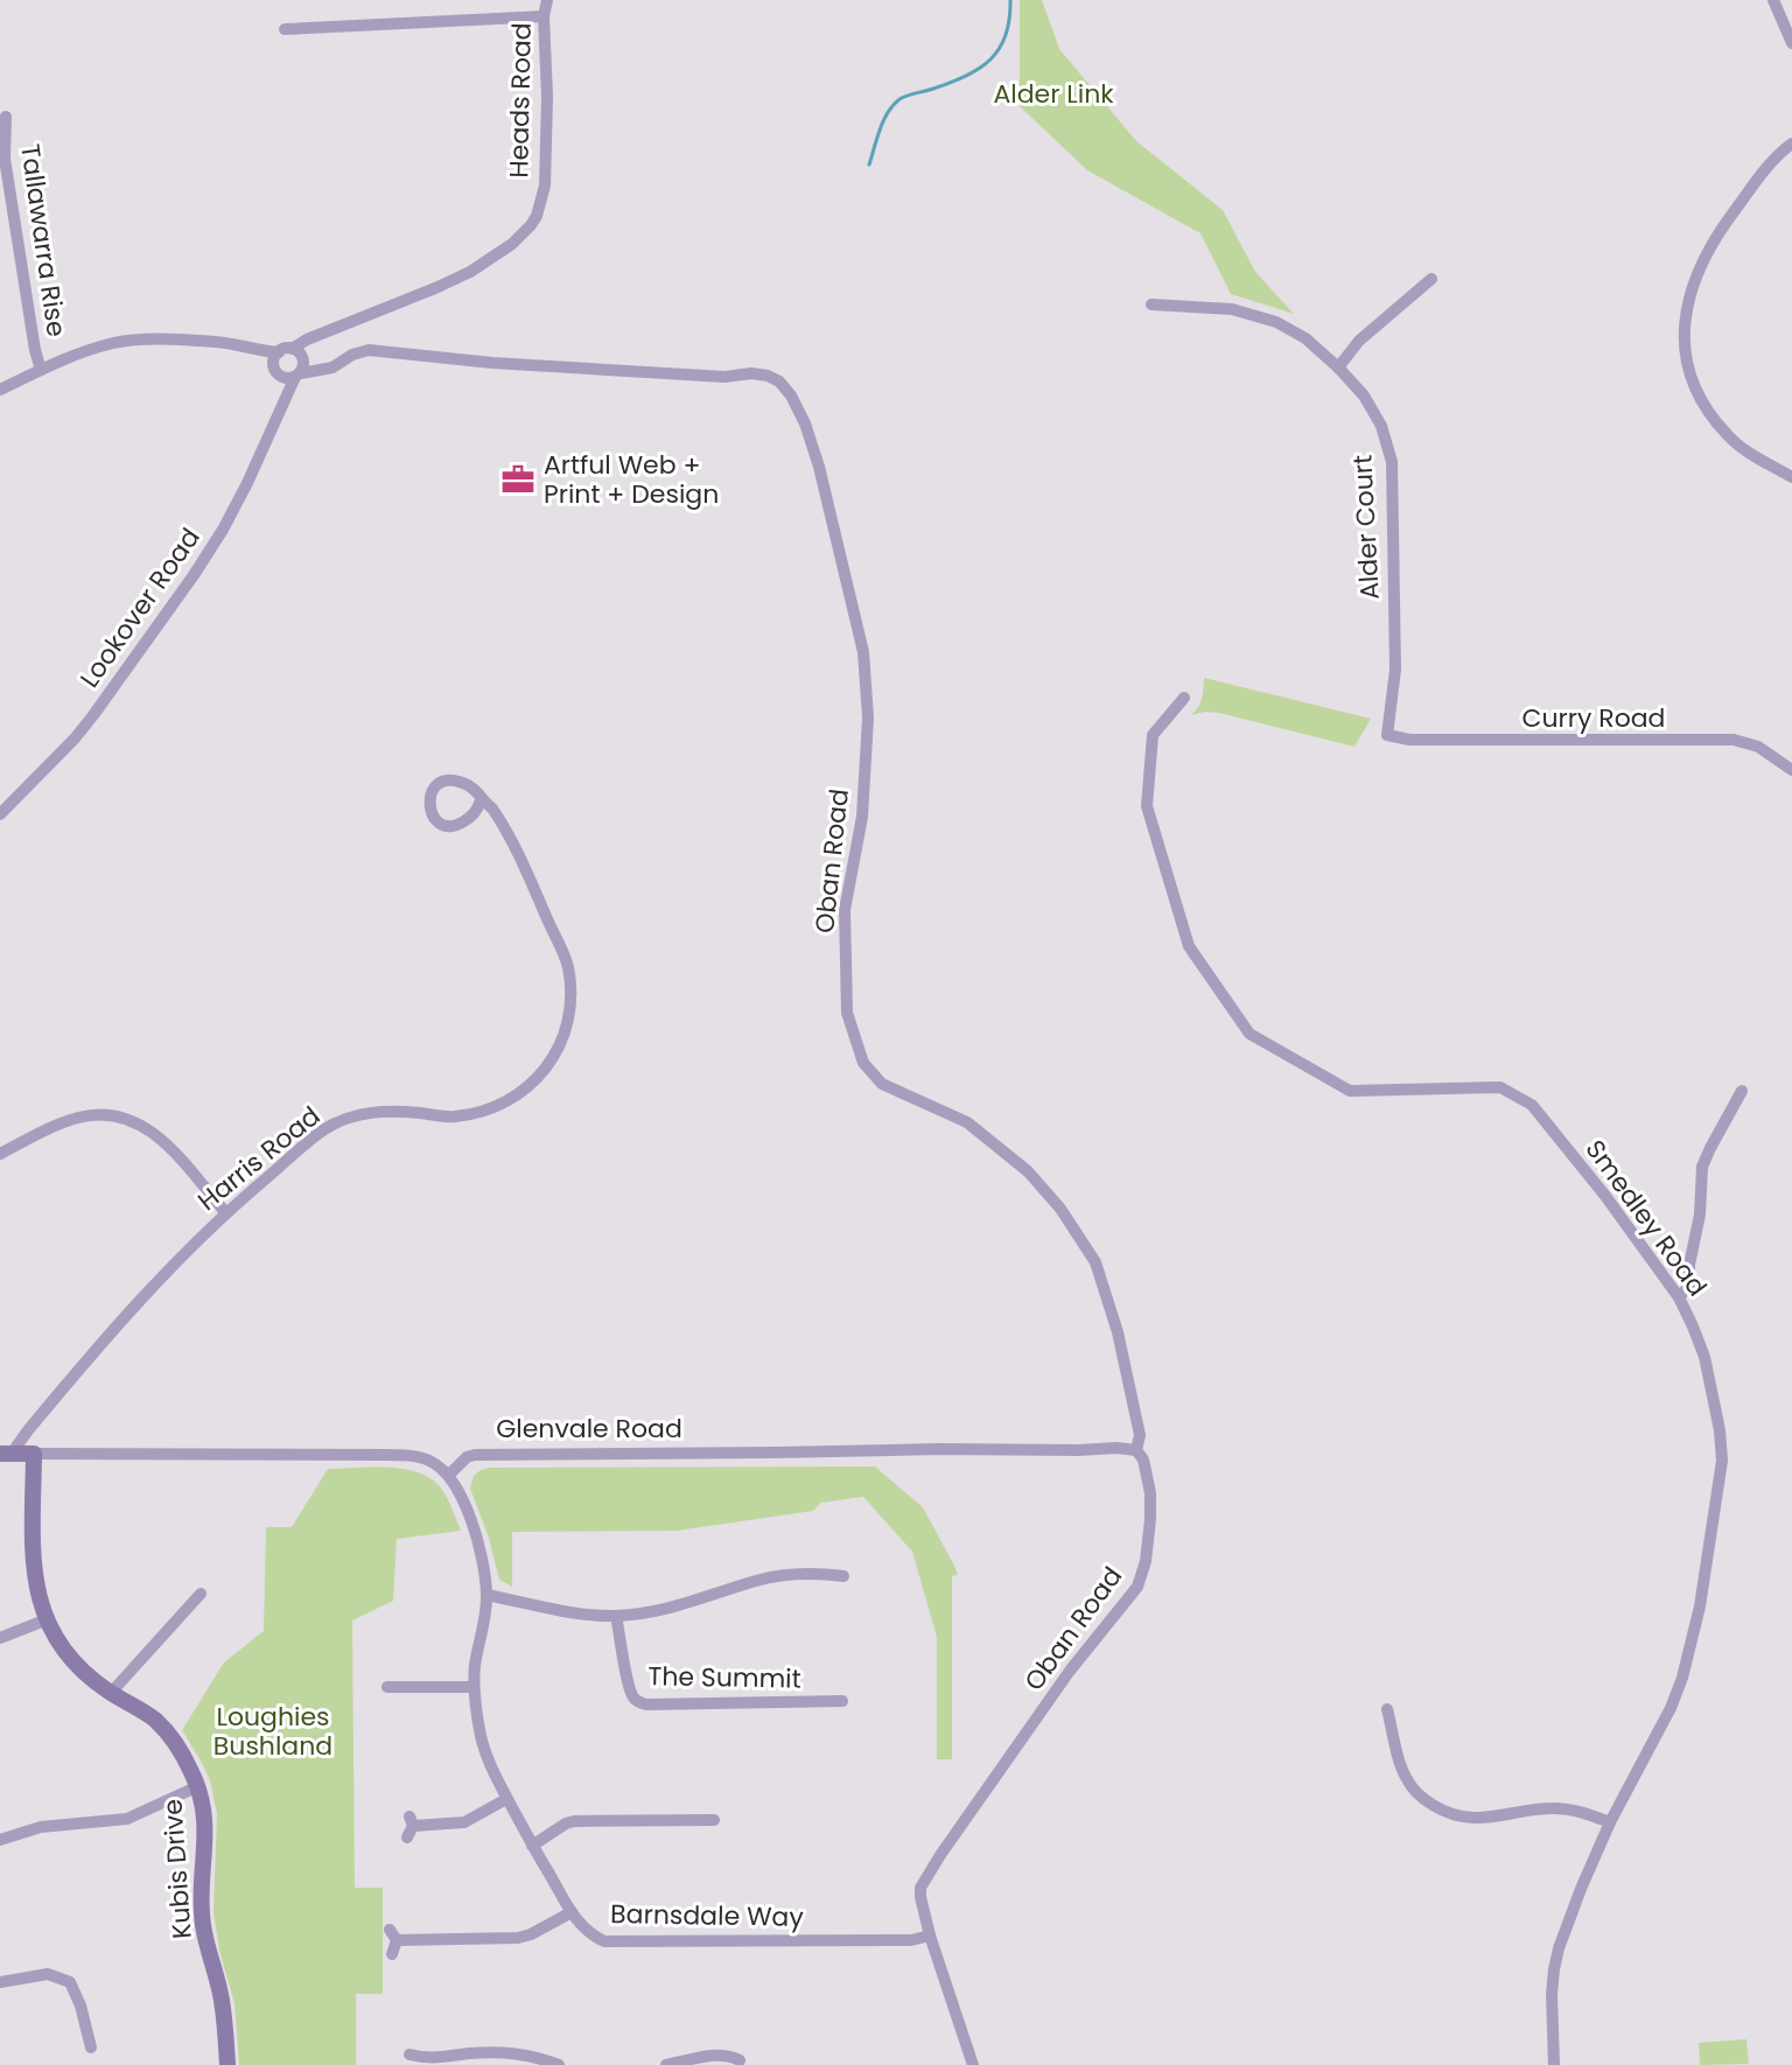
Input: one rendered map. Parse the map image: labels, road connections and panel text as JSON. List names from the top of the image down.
{
  "streets": {
    "street": [
      "Heads Road",
      "Tallawarra Rise",
      "Alder Court",
      "Lookover Road",
      "Curry Road",
      "Oban Road",
      "Harris Road",
      "Smedley Road",
      "Glenvale Road",
      "The Summit",
      "Kubis Drive",
      "Barnsdale Way"
    ]
  },
  "crossings": [
    ["Heads Road", "Oban Road"],
    ["Tallawarra Rise", "Oban Road"],
    ["Alder Court", "Curry Road"],
    ["Lookover Road", "Oban Road"],
    ["Oban Road", "Glenvale Road"],
    ["Oban Road", "Barnsdale Way"],
    ["Harris Road", "Kubis Drive"],
    ["Glenvale Road", "Barnsdale Way"]
  ],
  "parks": ["Alder Link", "Loughies Bushland"],
  "places": {
    "office": ["Artful Web + Print + Design"]
  }
}
